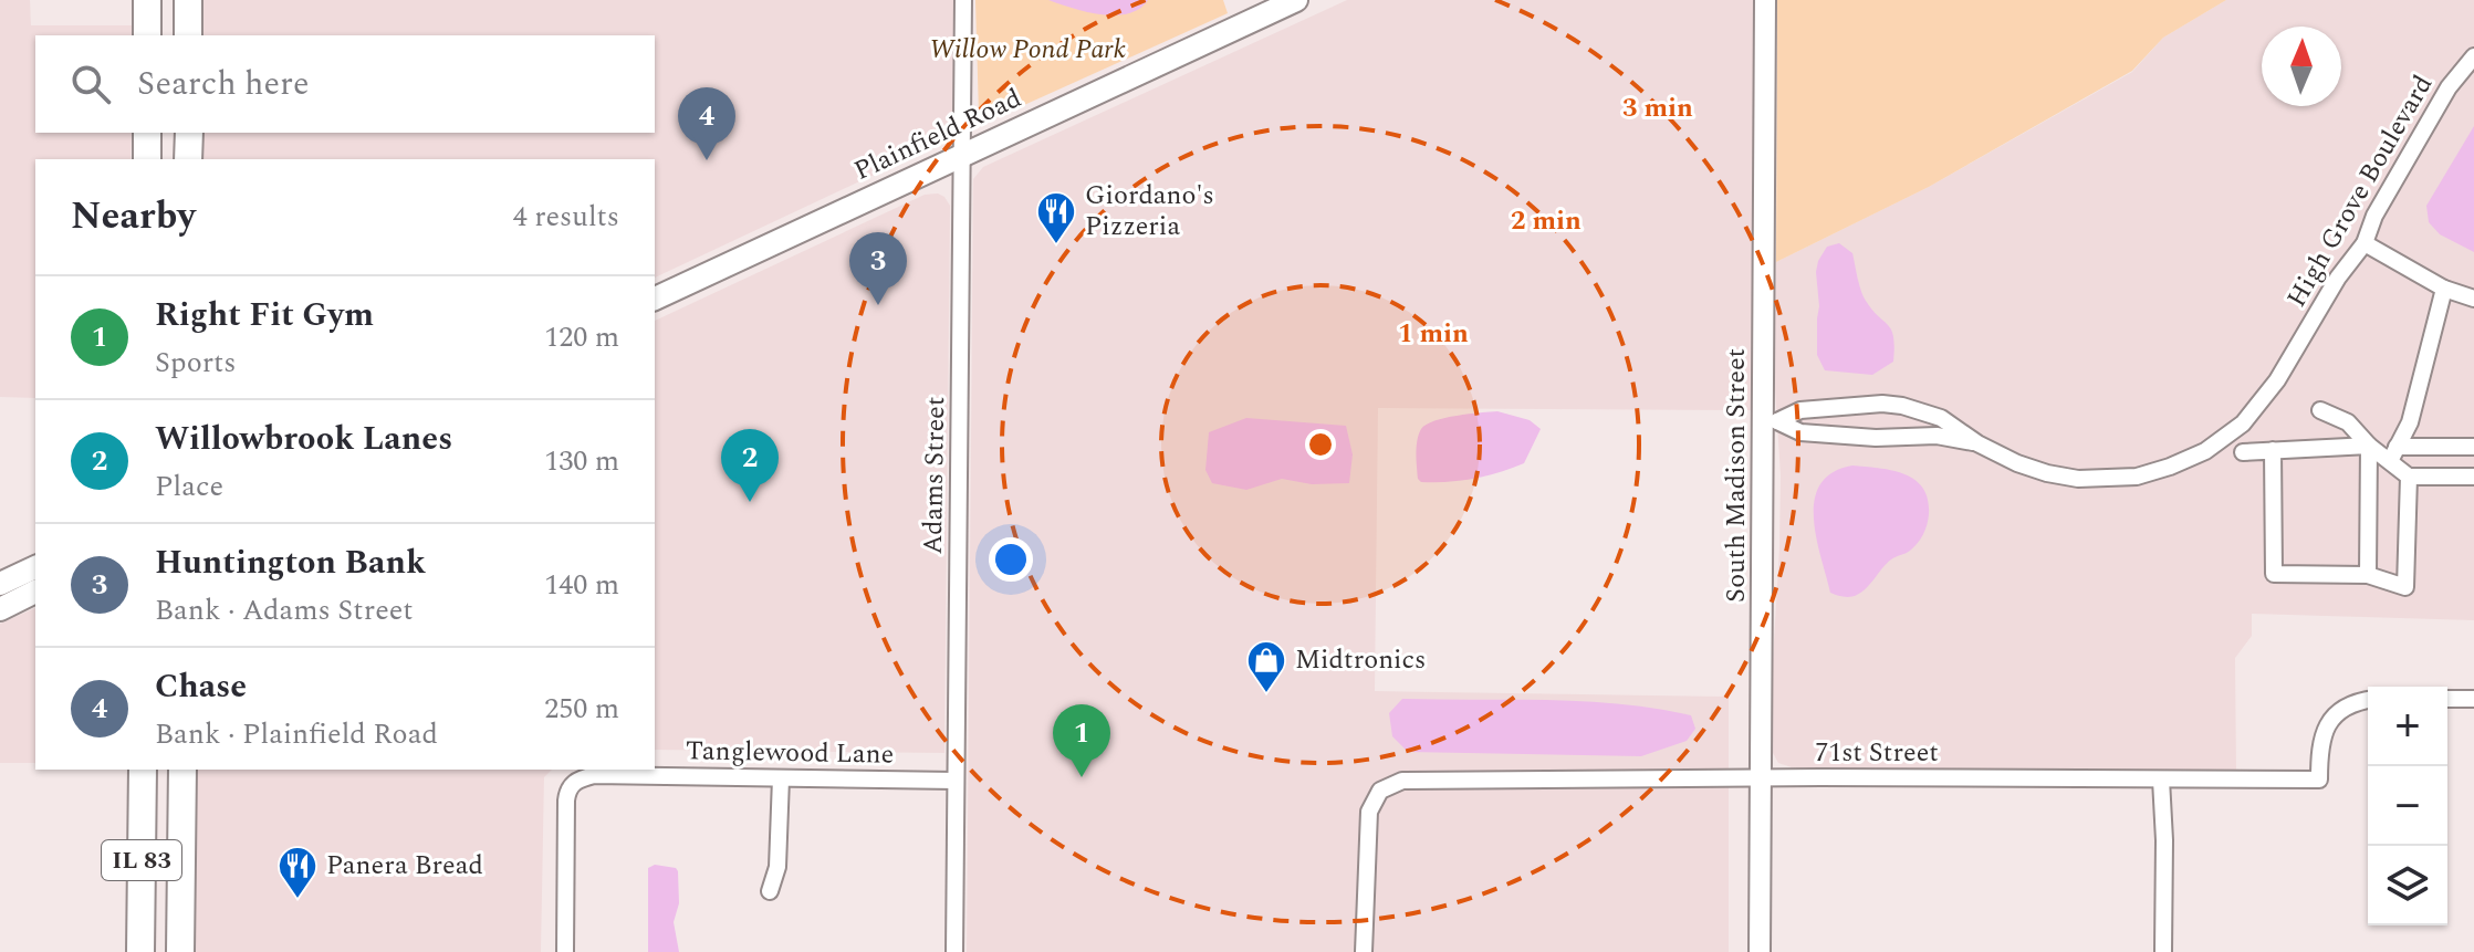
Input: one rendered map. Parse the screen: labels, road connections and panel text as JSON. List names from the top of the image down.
{
  "streets": {
    "highway": ["IL 83"],
    "main road": ["Plainfield Road"],
    "street": [
      "High Grove Boulevard",
      "Adams Street",
      "South Madison Street",
      "Tanglewood Lane",
      "71st Street"
    ]
  },
  "crossings": [
    ["Plainfield Road", "Adams Street"],
    ["Adams Street", "Tanglewood Lane"],
    ["South Madison Street", "71st Street"]
  ],
  "parks": ["Willow Pond Park"],
  "places": {
    "restaurant": ["Giordano's Pizzeria", "Panera Bread"],
    "shop": ["Midtronics"]
  },
  "north": "top",
  "page": {
    "search": "Search here",
    "pins": [
      "4",
      "3",
      "2",
      "1"
    ],
    "heading": ["Nearby", "4 results"],
    "list": [
      {
        "mark": "1",
        "name": "Right Fit Gym",
        "note": "Sports",
        "value": "120 m"
      },
      {
        "mark": "2",
        "name": "Willowbrook Lanes",
        "note": "Place",
        "value": "130 m"
      },
      {
        "mark": "3",
        "name": "Huntington Bank",
        "note": "Bank · Adams Street",
        "value": "140 m"
      },
      {
        "mark": "4",
        "name": "Chase",
        "note": "Bank · Plainfield Road",
        "value": "250 m"
      }
    ],
    "map_buttons": ["+", "−"]
  },
  "rings": ["3 min", "2 min", "1 min"]
}
